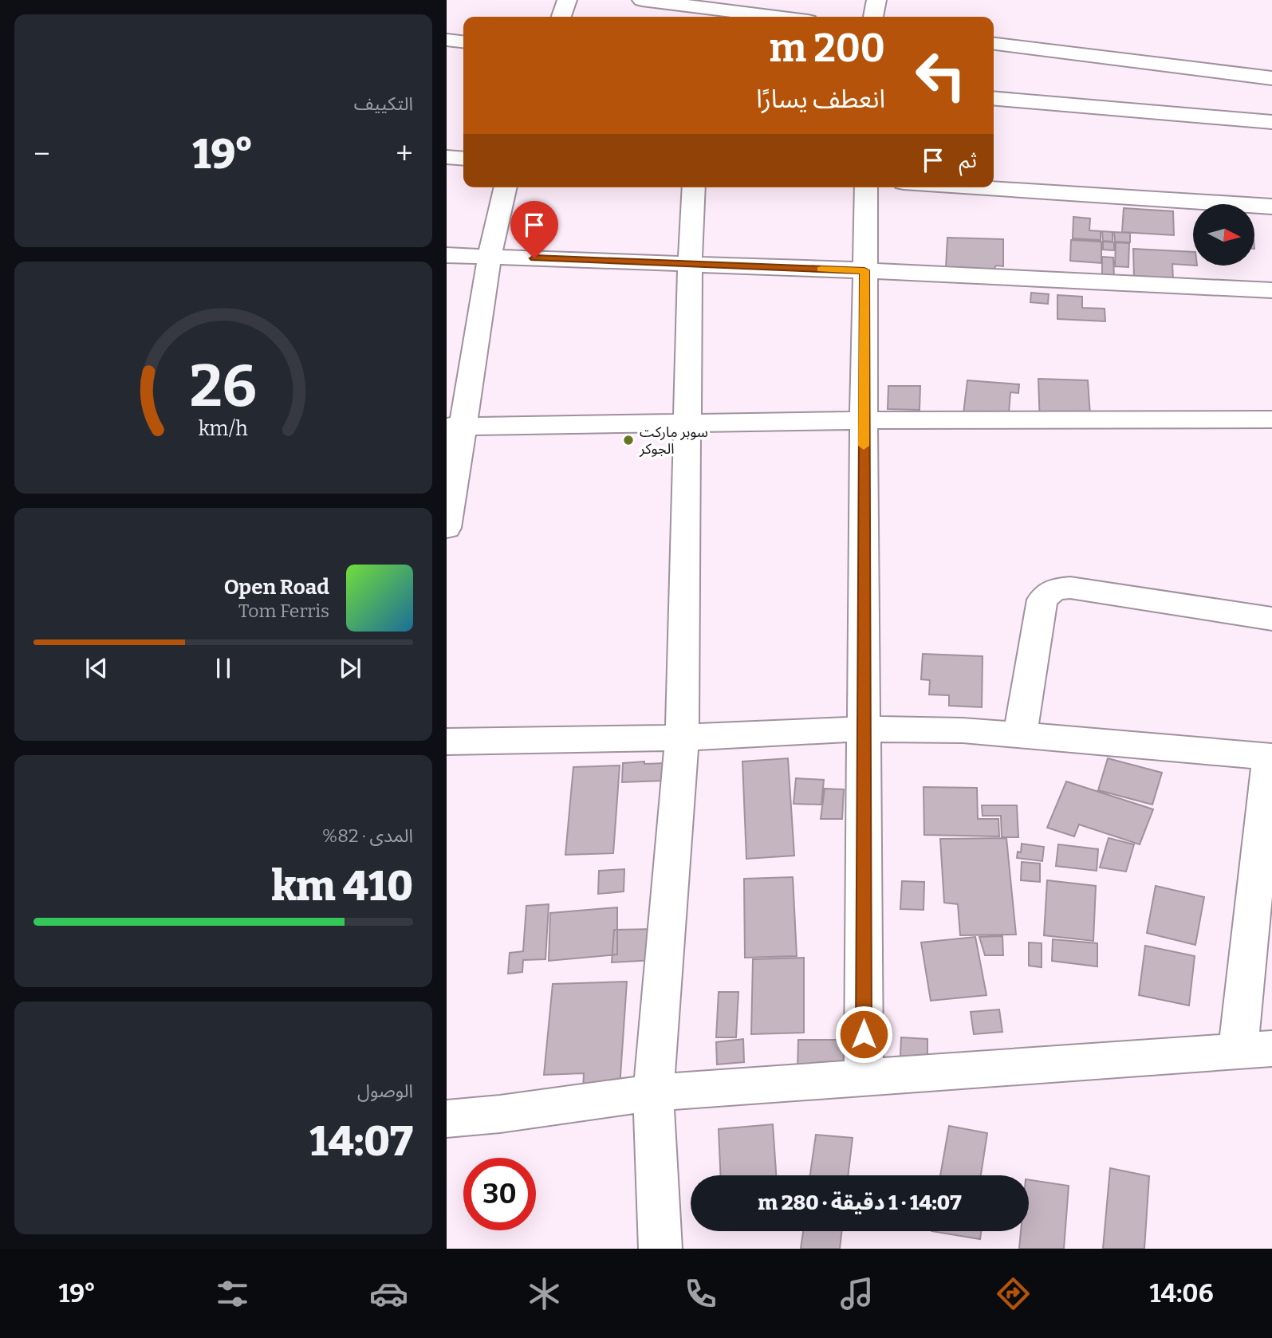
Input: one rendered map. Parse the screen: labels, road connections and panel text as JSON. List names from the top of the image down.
{
  "places": ["سوبر ماركت الجوكر"],
  "north": "right",
  "page": {
    "tile": [
      "التكييف",
      ["المدى · 82%", "410 km"],
      ["الوصول", "14:07"]
    ],
    "turn": ["200 m", "انعطف يسارًا"],
    "heat": ["−", "19°", "+"],
    "then": "ثم",
    "song": ["Open Road", "Tom Ferris"],
    "limit": "30",
    "trip": "14:07 · 1 دقيقة · 280 m",
    "tabs": ["14:06", "19°"],
    "gauge": ["26", "km/h"]
  }
}
